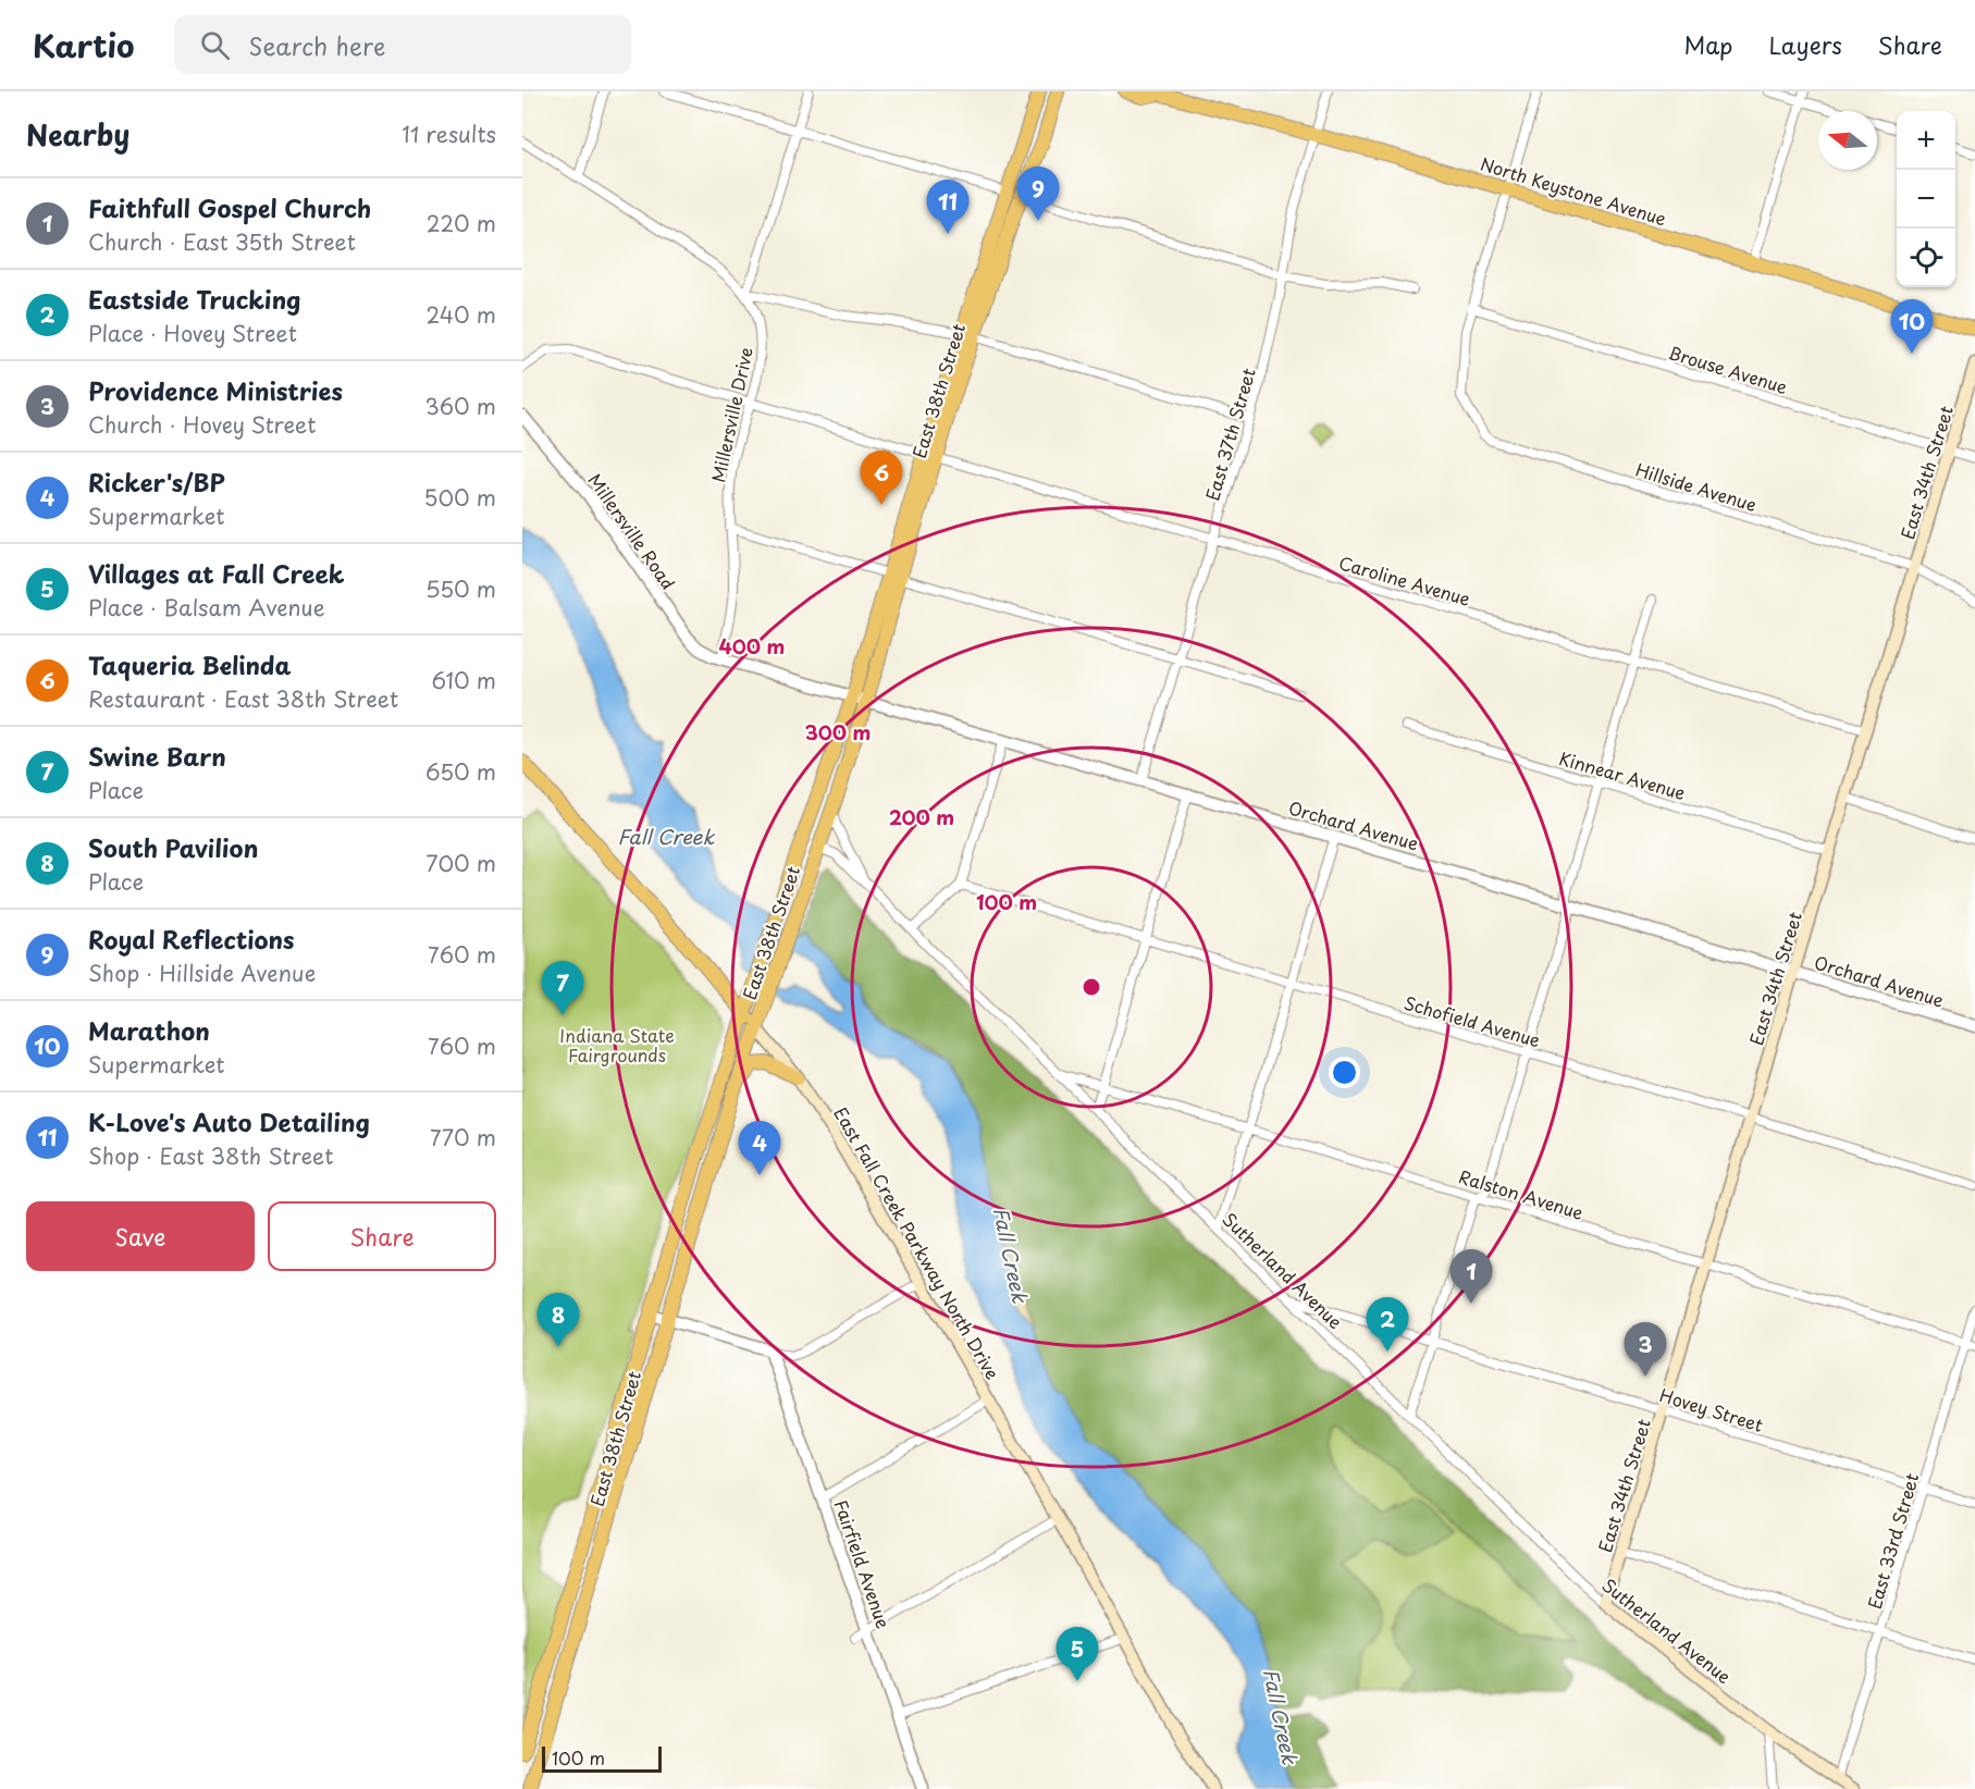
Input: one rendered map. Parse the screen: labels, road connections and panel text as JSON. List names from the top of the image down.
{
  "streets": {
    "main road": [
      "North Keystone Avenue",
      "East 38th Street",
      "East 34th Street",
      "East Fall Creek Parkway North Drive",
      "Sutherland Avenue"
    ],
    "street": [
      "Brouse Avenue",
      "Millersville Drive",
      "East 37th Street",
      "Hillside Avenue",
      "Millersville Road",
      "Caroline Avenue",
      "Kinnear Avenue",
      "Orchard Avenue",
      "Schofield Avenue",
      "Ralston Avenue",
      "Hovey Street",
      "East 33rd Street",
      "Fairfield Avenue"
    ]
  },
  "crossings": [
    ["North Keystone Avenue", "East 37th Street"],
    ["Brouse Avenue", "East 34th Street"],
    ["Brouse Avenue", "Hillside Avenue"],
    ["East 38th Street", "Caroline Avenue"],
    ["East 38th Street", "Orchard Avenue"],
    ["East 38th Street", "East Fall Creek Parkway North Drive"],
    ["East 38th Street", "Sutherland Avenue"],
    ["Millersville Drive", "Millersville Road"],
    ["Millersville Drive", "Caroline Avenue"],
    ["Millersville Drive", "Orchard Avenue"],
    ["East 37th Street", "Caroline Avenue"],
    ["East 37th Street", "Orchard Avenue"],
    ["East 34th Street", "Hillside Avenue"],
    ["East 34th Street", "Caroline Avenue"],
    ["East 34th Street", "Kinnear Avenue"],
    ["East 34th Street", "Orchard Avenue"],
    ["East 34th Street", "Schofield Avenue"],
    ["East 34th Street", "Ralston Avenue"],
    ["East 34th Street", "Sutherland Avenue"],
    ["East 34th Street", "Hovey Street"],
    ["Millersville Road", "Orchard Avenue"],
    ["Ralston Avenue", "Sutherland Avenue"],
    ["Ralston Avenue", "East 33rd Street"],
    ["Sutherland Avenue", "Hovey Street"],
    ["Sutherland Avenue", "East 33rd Street"],
    ["Hovey Street", "East 33rd Street"]
  ],
  "water": ["Fall Creek"],
  "parks": ["Indiana State Fairgrounds"],
  "scale_bar": "100 m",
  "north": "left",
  "page": {
    "header": "Kartio",
    "search": "Search here",
    "nav": ["Map", "Layers", "Share"],
    "heading": ["Nearby", "11 results"],
    "map_buttons": ["+", "−"],
    "pins": [
      "9",
      "11",
      "10",
      "6",
      "7",
      "4",
      "1",
      "8",
      "2",
      "3",
      "5"
    ],
    "list": [
      {
        "mark": "1",
        "name": "Faithfull Gospel Church",
        "note": "Church · East 35th Street",
        "value": "220 m"
      },
      {
        "mark": "2",
        "name": "Eastside Trucking",
        "note": "Place · Hovey Street",
        "value": "240 m"
      },
      {
        "mark": "3",
        "name": "Providence Ministries",
        "note": "Church · Hovey Street",
        "value": "360 m"
      },
      {
        "mark": "4",
        "name": "Ricker's/BP",
        "note": "Supermarket",
        "value": "500 m"
      },
      {
        "mark": "5",
        "name": "Villages at Fall Creek",
        "note": "Place · Balsam Avenue",
        "value": "550 m"
      },
      {
        "mark": "6",
        "name": "Taqueria Belinda",
        "note": "Restaurant · East 38th Street",
        "value": "610 m"
      },
      {
        "mark": "7",
        "name": "Swine Barn",
        "note": "Place",
        "value": "650 m"
      },
      {
        "mark": "8",
        "name": "South Pavilion",
        "note": "Place",
        "value": "700 m"
      },
      {
        "mark": "9",
        "name": "Royal Reflections",
        "note": "Shop · Hillside Avenue",
        "value": "760 m"
      },
      {
        "mark": "10",
        "name": "Marathon",
        "note": "Supermarket",
        "value": "760 m"
      },
      {
        "mark": "11",
        "name": "K-Love's Auto Detailing",
        "note": "Shop · East 38th Street",
        "value": "770 m"
      }
    ],
    "buttons": ["Save", "Share"],
    "scale": "100 m"
  },
  "rings": [
    "400 m",
    "300 m",
    "200 m",
    "100 m"
  ]
}
